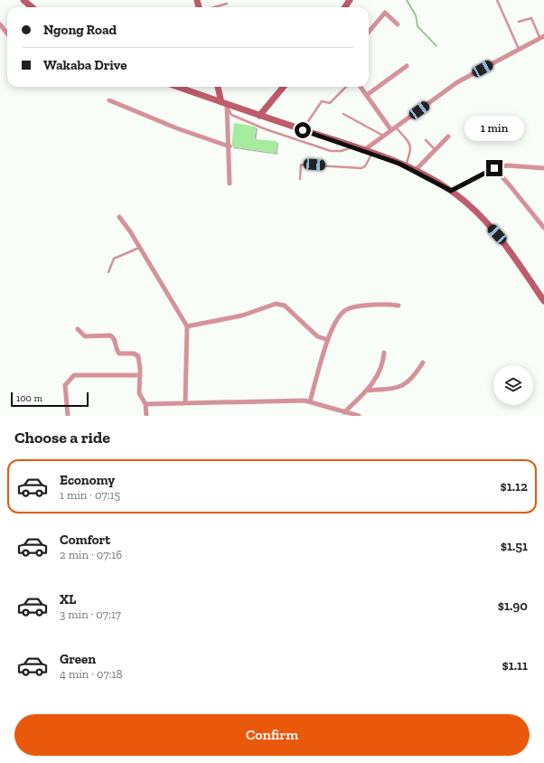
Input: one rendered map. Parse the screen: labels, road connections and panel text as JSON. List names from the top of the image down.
{
  "scale_bar": "100 m",
  "page": {
    "banner": ["Ngong Road", "Wakaba Drive"],
    "bubble": "1 min",
    "scale": "100 m",
    "heading": "Choose a ride",
    "list": [
      {
        "name": "Economy",
        "note": "1 min · 07:15",
        "value": "$1.12"
      },
      {
        "name": "Comfort",
        "note": "2 min · 07:16",
        "value": "$1.51"
      },
      {
        "name": "XL",
        "note": "3 min · 07:17",
        "value": "$1.90"
      },
      {
        "name": "Green",
        "note": "4 min · 07:18",
        "value": "$1.11"
      }
    ],
    "buttons": "Confirm"
  }
}
